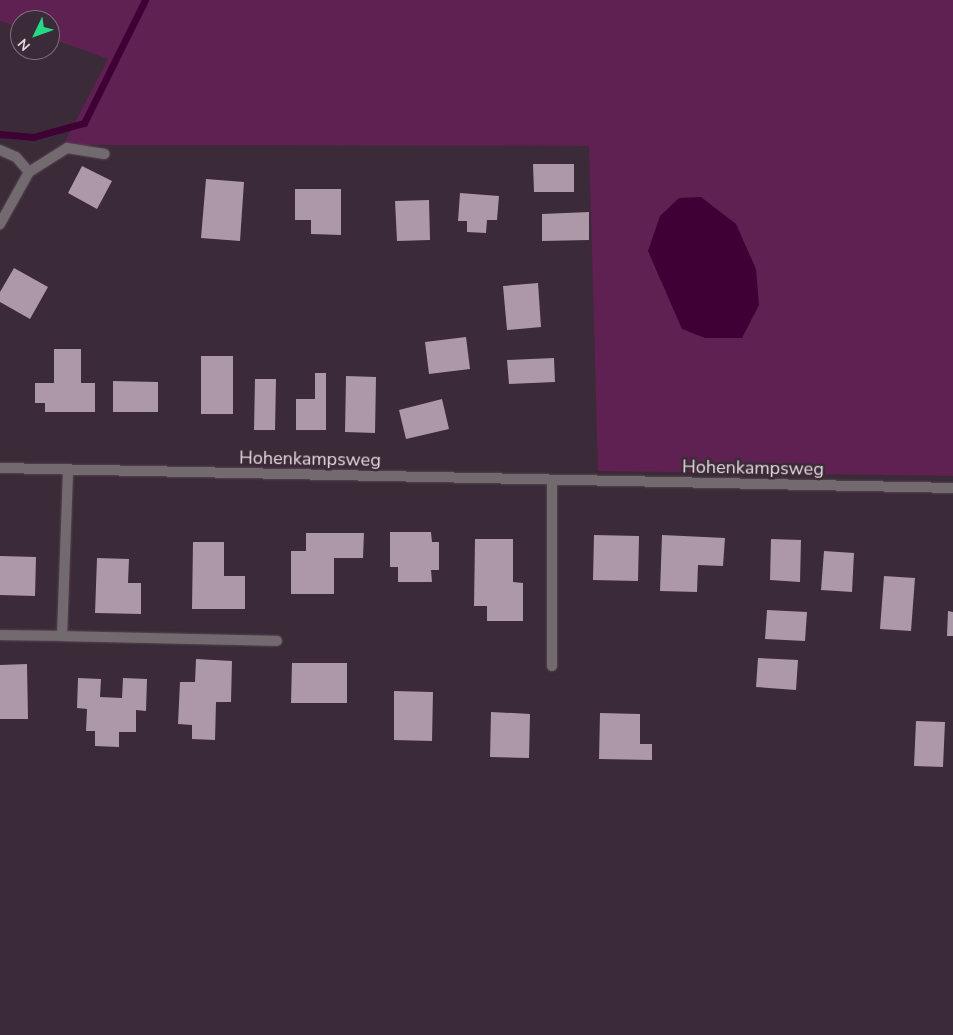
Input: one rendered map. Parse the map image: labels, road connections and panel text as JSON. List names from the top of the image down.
{
  "streets": {
    "street": ["Hohenkampsweg"]
  },
  "north": "bottom left"
}
